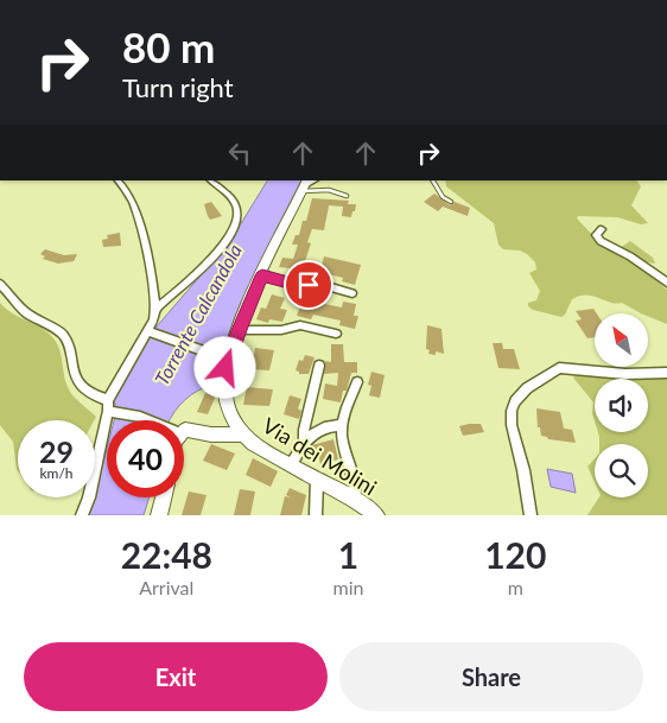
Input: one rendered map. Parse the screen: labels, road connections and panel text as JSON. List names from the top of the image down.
{
  "streets": {
    "street": ["Via dei Molini"]
  },
  "water": ["Torrente Calcandola"],
  "north": "top left",
  "page": {
    "turn": ["80 m", "Turn right"],
    "speed": "29 km/h",
    "limit": "40",
    "eta": [
      "22:48",
      "Arrival",
      "1",
      "min",
      "120",
      "m"
    ],
    "buttons": ["Exit", "Share"]
  }
}
